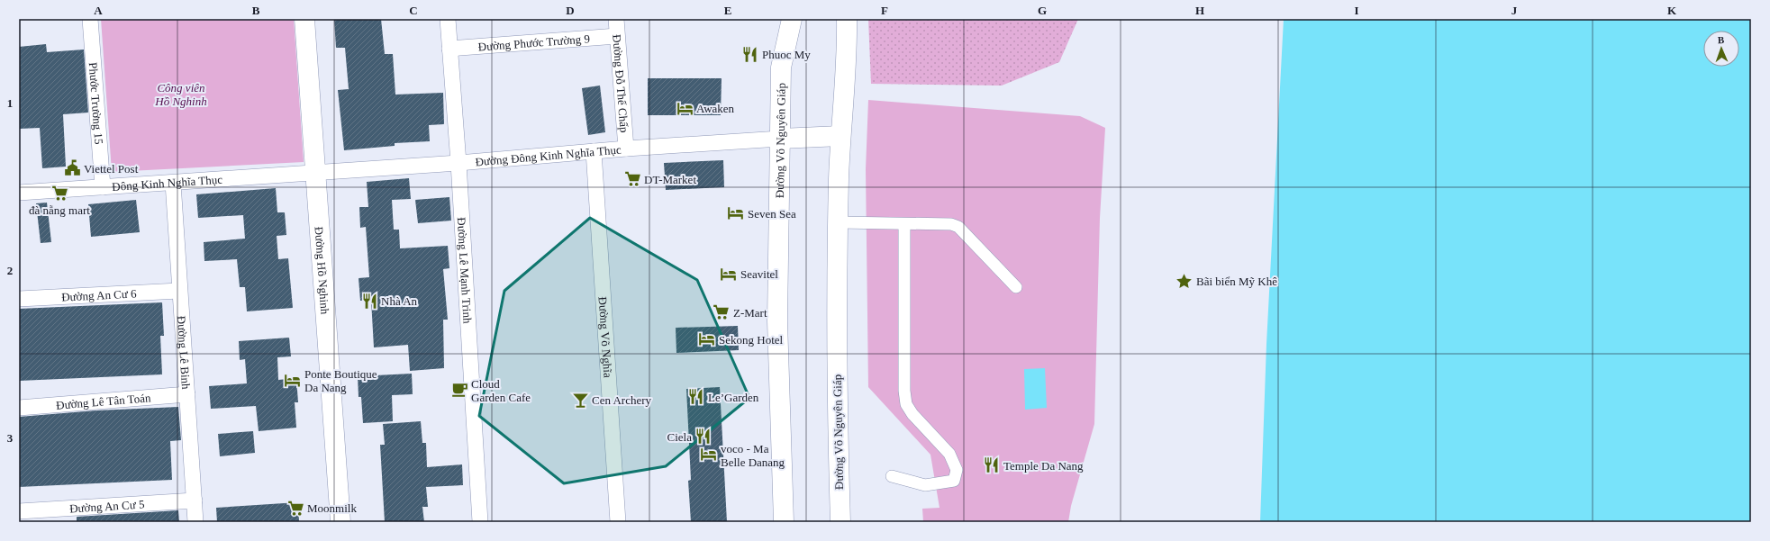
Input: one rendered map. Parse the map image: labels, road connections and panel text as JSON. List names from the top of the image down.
{
  "streets": {
    "main road": ["Đường Võ Nguyên Giáp", "Đường Hồ Nghinh"],
    "street": [
      "Đường Phước Trường 9",
      "Đường Đỗ Thế Chấp",
      "Phước Trường 15",
      "Đường Đông Kinh Nghĩa Thục",
      "Đông Kinh Nghĩa Thục",
      "Đường Lê Mạnh Trinh",
      "Đường An Cư 6",
      "Đường Võ Nghĩa",
      "Đường Lê Binh",
      "Đường Lê Tân Toán",
      "Đường An Cư 5"
    ]
  },
  "crossings": [
    ["Đường Phước Trường 9", "Đường Đỗ Thế Chấp"],
    ["Đường Phước Trường 9", "Đường Lê Mạnh Trinh"],
    ["Đường Đỗ Thế Chấp", "Đường Đông Kinh Nghĩa Thục"],
    ["Phước Trường 15", "Đông Kinh Nghĩa Thục"],
    ["Đường Võ Nguyên Giáp", "Đường Đông Kinh Nghĩa Thục"],
    ["Đường Đông Kinh Nghĩa Thục", "Đông Kinh Nghĩa Thục"],
    ["Đường Đông Kinh Nghĩa Thục", "Đường Lê Mạnh Trinh"],
    ["Đường Đông Kinh Nghĩa Thục", "Đường Hồ Nghinh"],
    ["Đường Đông Kinh Nghĩa Thục", "Đường Võ Nghĩa"],
    ["Đông Kinh Nghĩa Thục", "Đường Hồ Nghinh"],
    ["Đông Kinh Nghĩa Thục", "Đường Lê Binh"],
    ["Đường An Cư 6", "Đường Lê Binh"],
    ["Đường Lê Binh", "Đường Lê Tân Toán"],
    ["Đường Lê Binh", "Đường An Cư 5"]
  ],
  "parks": ["Công viên Hồ Nghinh"],
  "places": {
    "restaurant": [
      "Phuoc My",
      "Nhà An",
      "Le’Garden",
      "Ciela",
      "Temple Da Nang"
    ],
    "hotel": [
      "Awaken",
      "Seven Sea",
      "Seavitel",
      "Sekong Hotel",
      "Ponte Boutique Da Nang",
      "voco - Ma Belle Danang"
    ],
    "public building": ["Viettel Post"],
    "supermarket": [
      "DT-Market",
      "đà nẵng mart",
      "Z-Mart",
      "Moonmilk"
    ],
    "place": ["Bãi biển Mỹ Khê"],
    "cafe": ["Cloud Garden Cafe"],
    "bar": ["Cen Archery"]
  },
  "north": "top",
  "grid": {
    "columns": [
      "A",
      "B",
      "C",
      "D",
      "E",
      "F",
      "G",
      "H",
      "I",
      "J",
      "K"
    ],
    "rows": ["1", "2", "3"]
  }
}
